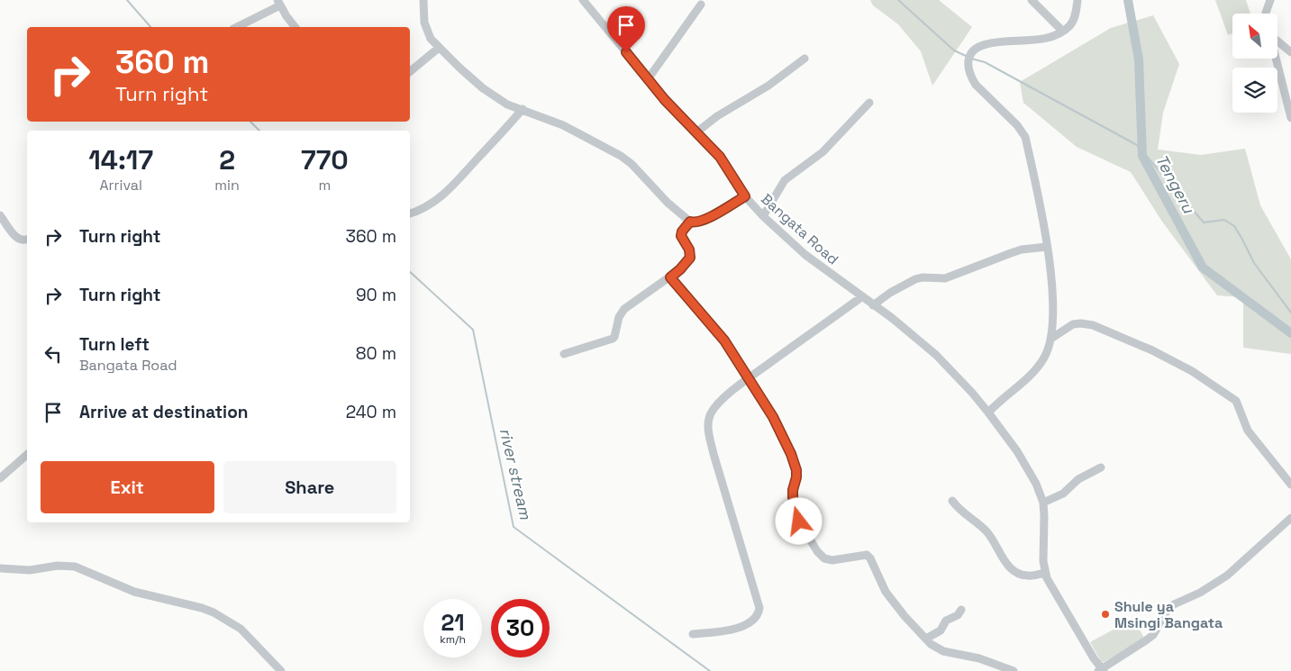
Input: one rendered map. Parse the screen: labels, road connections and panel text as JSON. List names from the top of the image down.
{
  "streets": {
    "street": ["Bangata Road"]
  },
  "water": ["Tengeru", "river stream"],
  "places": ["Shule ya Msingi Bangata"],
  "north": "top left",
  "page": {
    "turn": ["360 m", "Turn right"],
    "eta": [
      "14:17",
      "Arrival",
      "2",
      "min",
      "770",
      "m"
    ],
    "list": [
      {
        "name": "Turn right",
        "value": "360 m"
      },
      {
        "name": "Turn right",
        "value": "90 m"
      },
      {
        "name": "Turn left",
        "note": "Bangata Road",
        "value": "80 m"
      },
      {
        "name": "Arrive at destination",
        "value": "240 m"
      }
    ],
    "buttons": ["Exit", "Share"],
    "speed": "21 km/h",
    "limit": "30"
  }
}
